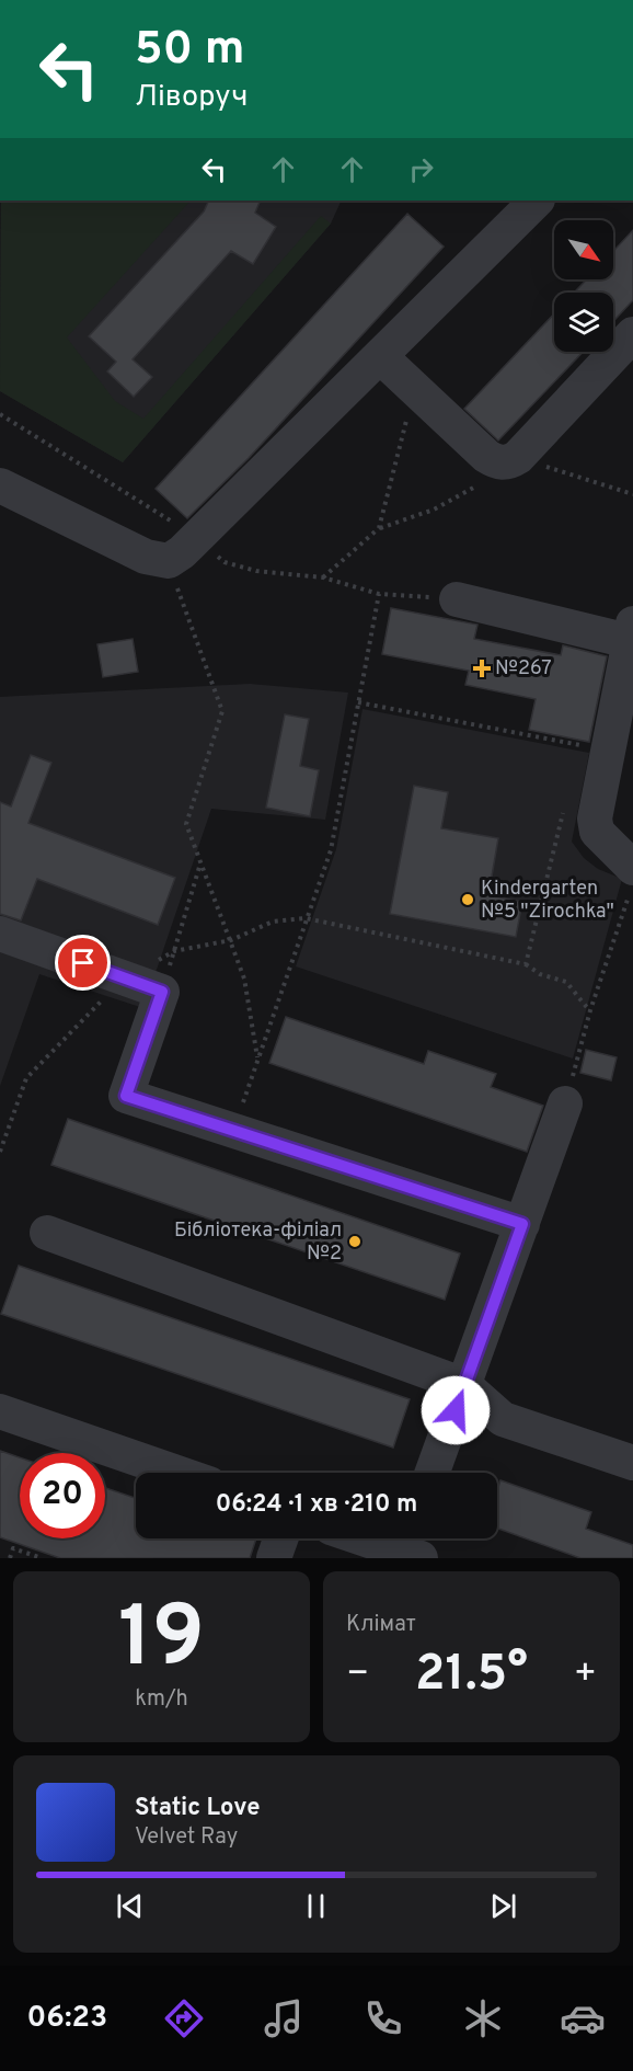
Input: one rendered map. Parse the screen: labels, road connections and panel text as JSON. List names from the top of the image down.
{
  "places": {
    "health": ["№267"],
    "other": ["Kindergarten №5 \"Zirochka\"", "Бібліотека-філіал №2"]
  },
  "north": "bottom right",
  "page": {
    "turn": ["50 m", "Ліворуч"],
    "limit": "20",
    "trip": "06:24 · 1 хв · 210 m",
    "tile": [
      ["19", "km/h"],
      "Клімат"
    ],
    "heat": ["−", "21.5°", "+"],
    "song": ["Static Love", "Velvet Ray"],
    "tabs": "06:23"
  }
}
